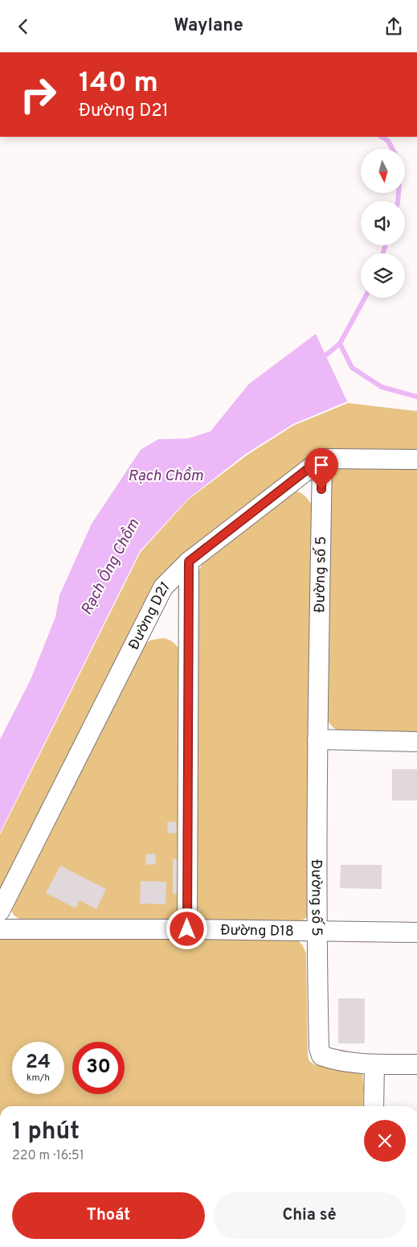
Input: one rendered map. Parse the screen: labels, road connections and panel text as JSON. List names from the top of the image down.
{
  "streets": {
    "street": ["Đường số 5", "Đường D21", "Đường D18"]
  },
  "crossings": [
    ["Đường số 5", "Đường D21"],
    ["Đường số 5", "Đường D18"]
  ],
  "water": ["Rạch Chồm", "Rạch Ông Chồm"],
  "north": "bottom",
  "page": {
    "header": "Waylane",
    "turn": ["140 m", "Đường D21"],
    "speed": "24 km/h",
    "limit": "30",
    "heading": ["1 phút", "220 m · 16:51"],
    "buttons": ["Thoát", "Chia sẻ"]
  }
}
